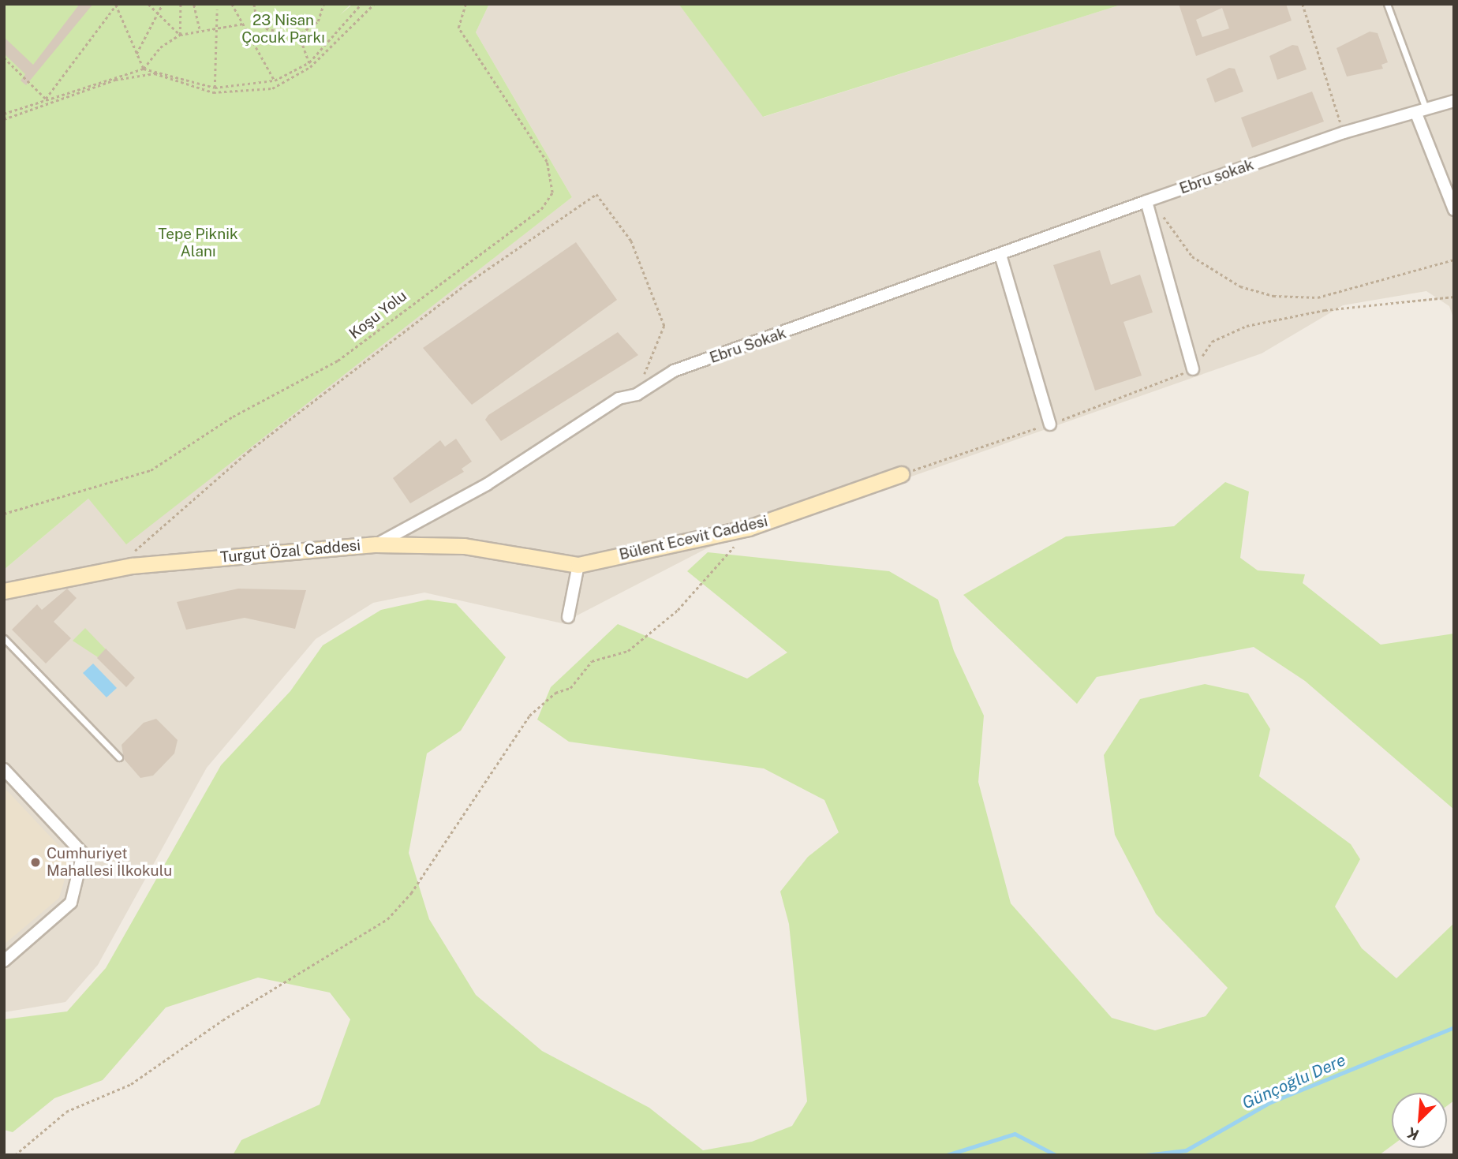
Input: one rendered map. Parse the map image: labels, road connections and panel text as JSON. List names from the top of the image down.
{
  "streets": {
    "street": [
      "Ebru sokak",
      "Ebru Sokak",
      "Bülent Ecevit Caddesi",
      "Turgut Özal Caddesi"
    ],
    "path": ["Koşu Yolu"]
  },
  "crossings": [
    ["Ebru sokak", "Ebru Sokak"],
    ["Ebru Sokak", "Turgut Özal Caddesi"],
    ["Bülent Ecevit Caddesi", "Turgut Özal Caddesi"]
  ],
  "water": ["Günçoğlu Dere"],
  "parks": ["23 Nisan Çocuk Parkı", "Tepe Piknik Alanı"],
  "places": ["Cumhuriyet Mahallesi İlkokulu"],
  "north": "bottom left"
}
